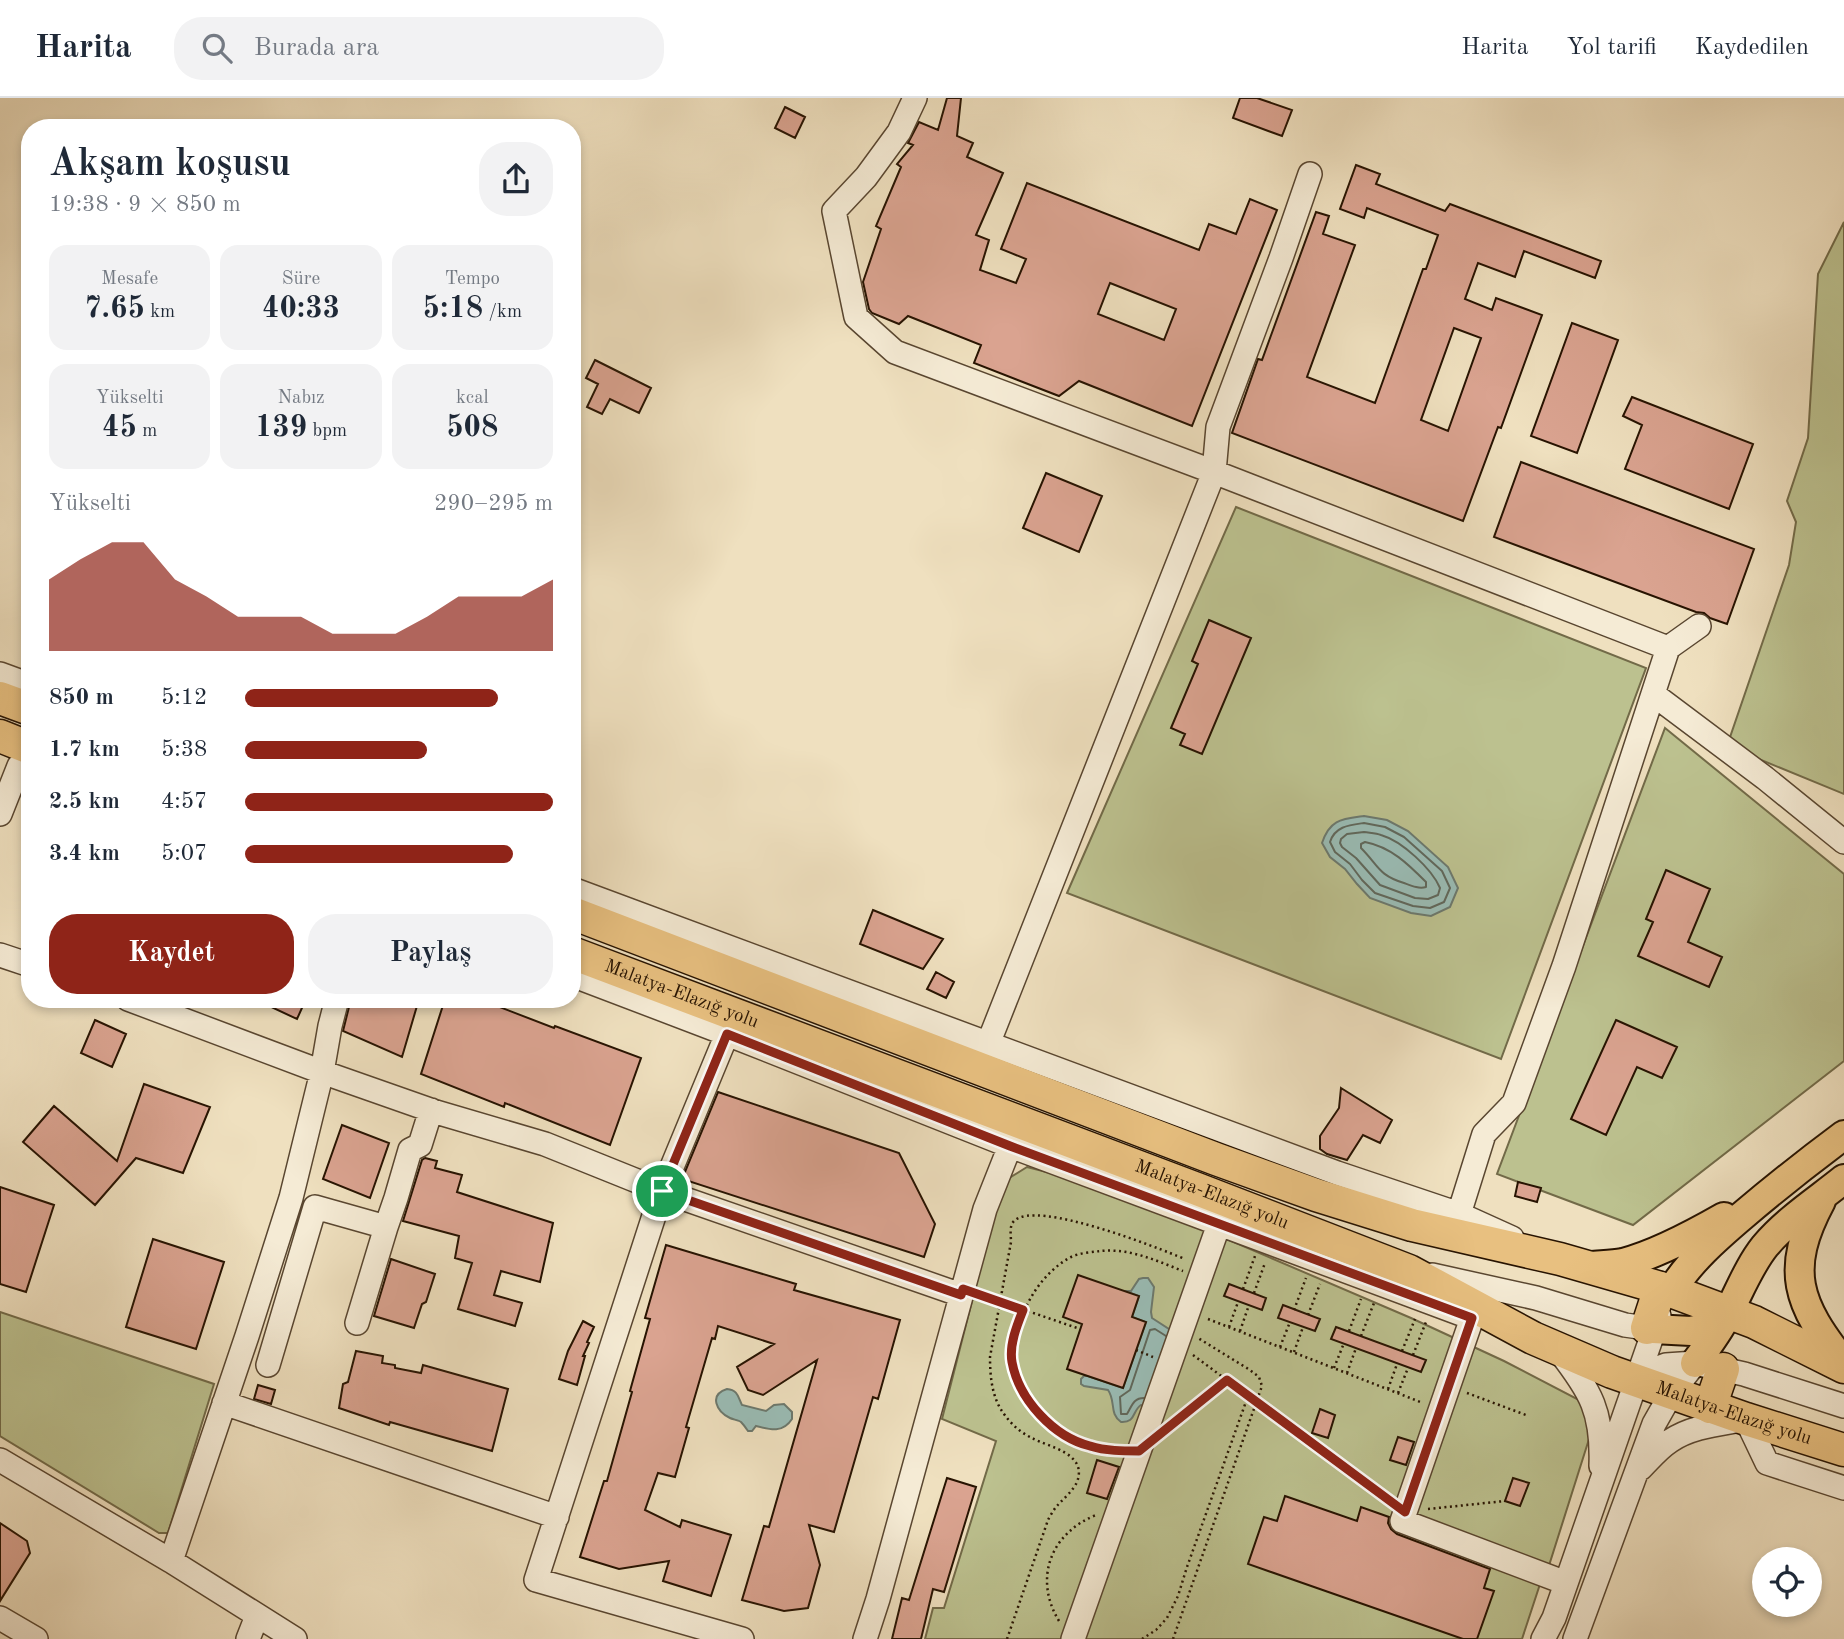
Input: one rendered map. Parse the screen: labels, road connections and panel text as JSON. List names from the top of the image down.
{
  "streets": {
    "highway": ["Malatya-Elazığ yolu"]
  },
  "page": {
    "header": "Harita",
    "search": "Burada ara",
    "nav": ["Harita", "Yol tarifi", "Kaydedilen"],
    "heading": ["Akşam koşusu", "19:38 · 9 × 850 m"],
    "stats": [
      ["Mesafe", "7.65 km"],
      ["Süre", "40:33"],
      ["Tempo", "5:18 /km"],
      ["Yükselti", "45 m"],
      ["Nabız", "139 bpm"],
      ["kcal", "508"]
    ],
    "chart": ["Yükselti", "290–295 m"],
    "list": [
      {
        "name": "850 m",
        "note": "5:12"
      },
      {
        "name": "1.7 km",
        "note": "5:38"
      },
      {
        "name": "2.5 km",
        "note": "4:57"
      },
      {
        "name": "3.4 km",
        "note": "5:07"
      }
    ],
    "buttons": ["Kaydet", "Paylaş"]
  }
}
